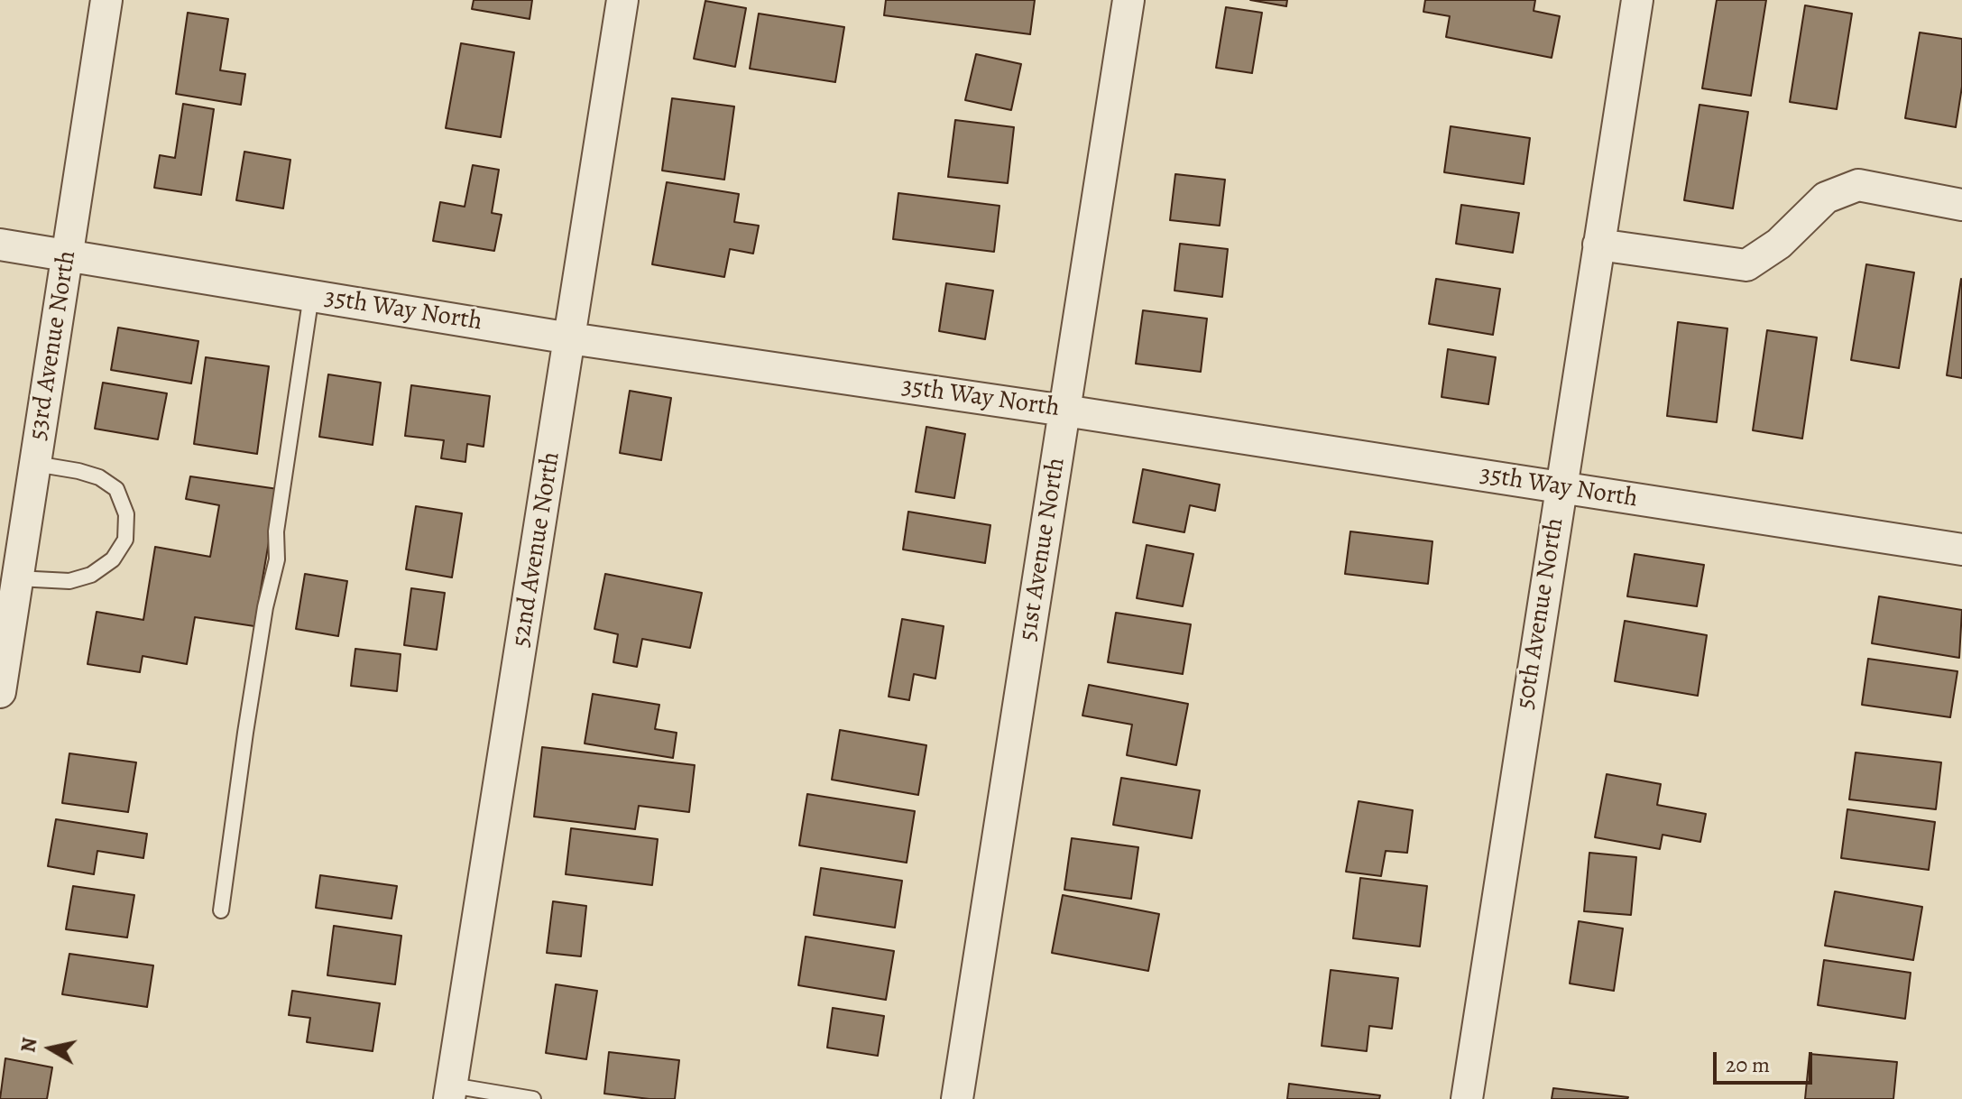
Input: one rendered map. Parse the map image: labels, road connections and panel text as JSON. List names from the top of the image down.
{
  "streets": {
    "street": [
      "35th Way North",
      "53rd Avenue North",
      "52nd Avenue North",
      "51st Avenue North",
      "50th Avenue North"
    ]
  },
  "crossings": [
    ["35th Way North", "53rd Avenue North"],
    ["35th Way North", "52nd Avenue North"],
    ["35th Way North", "51st Avenue North"],
    ["35th Way North", "50th Avenue North"]
  ],
  "scale_bar": "20 m",
  "north": "left"
}
